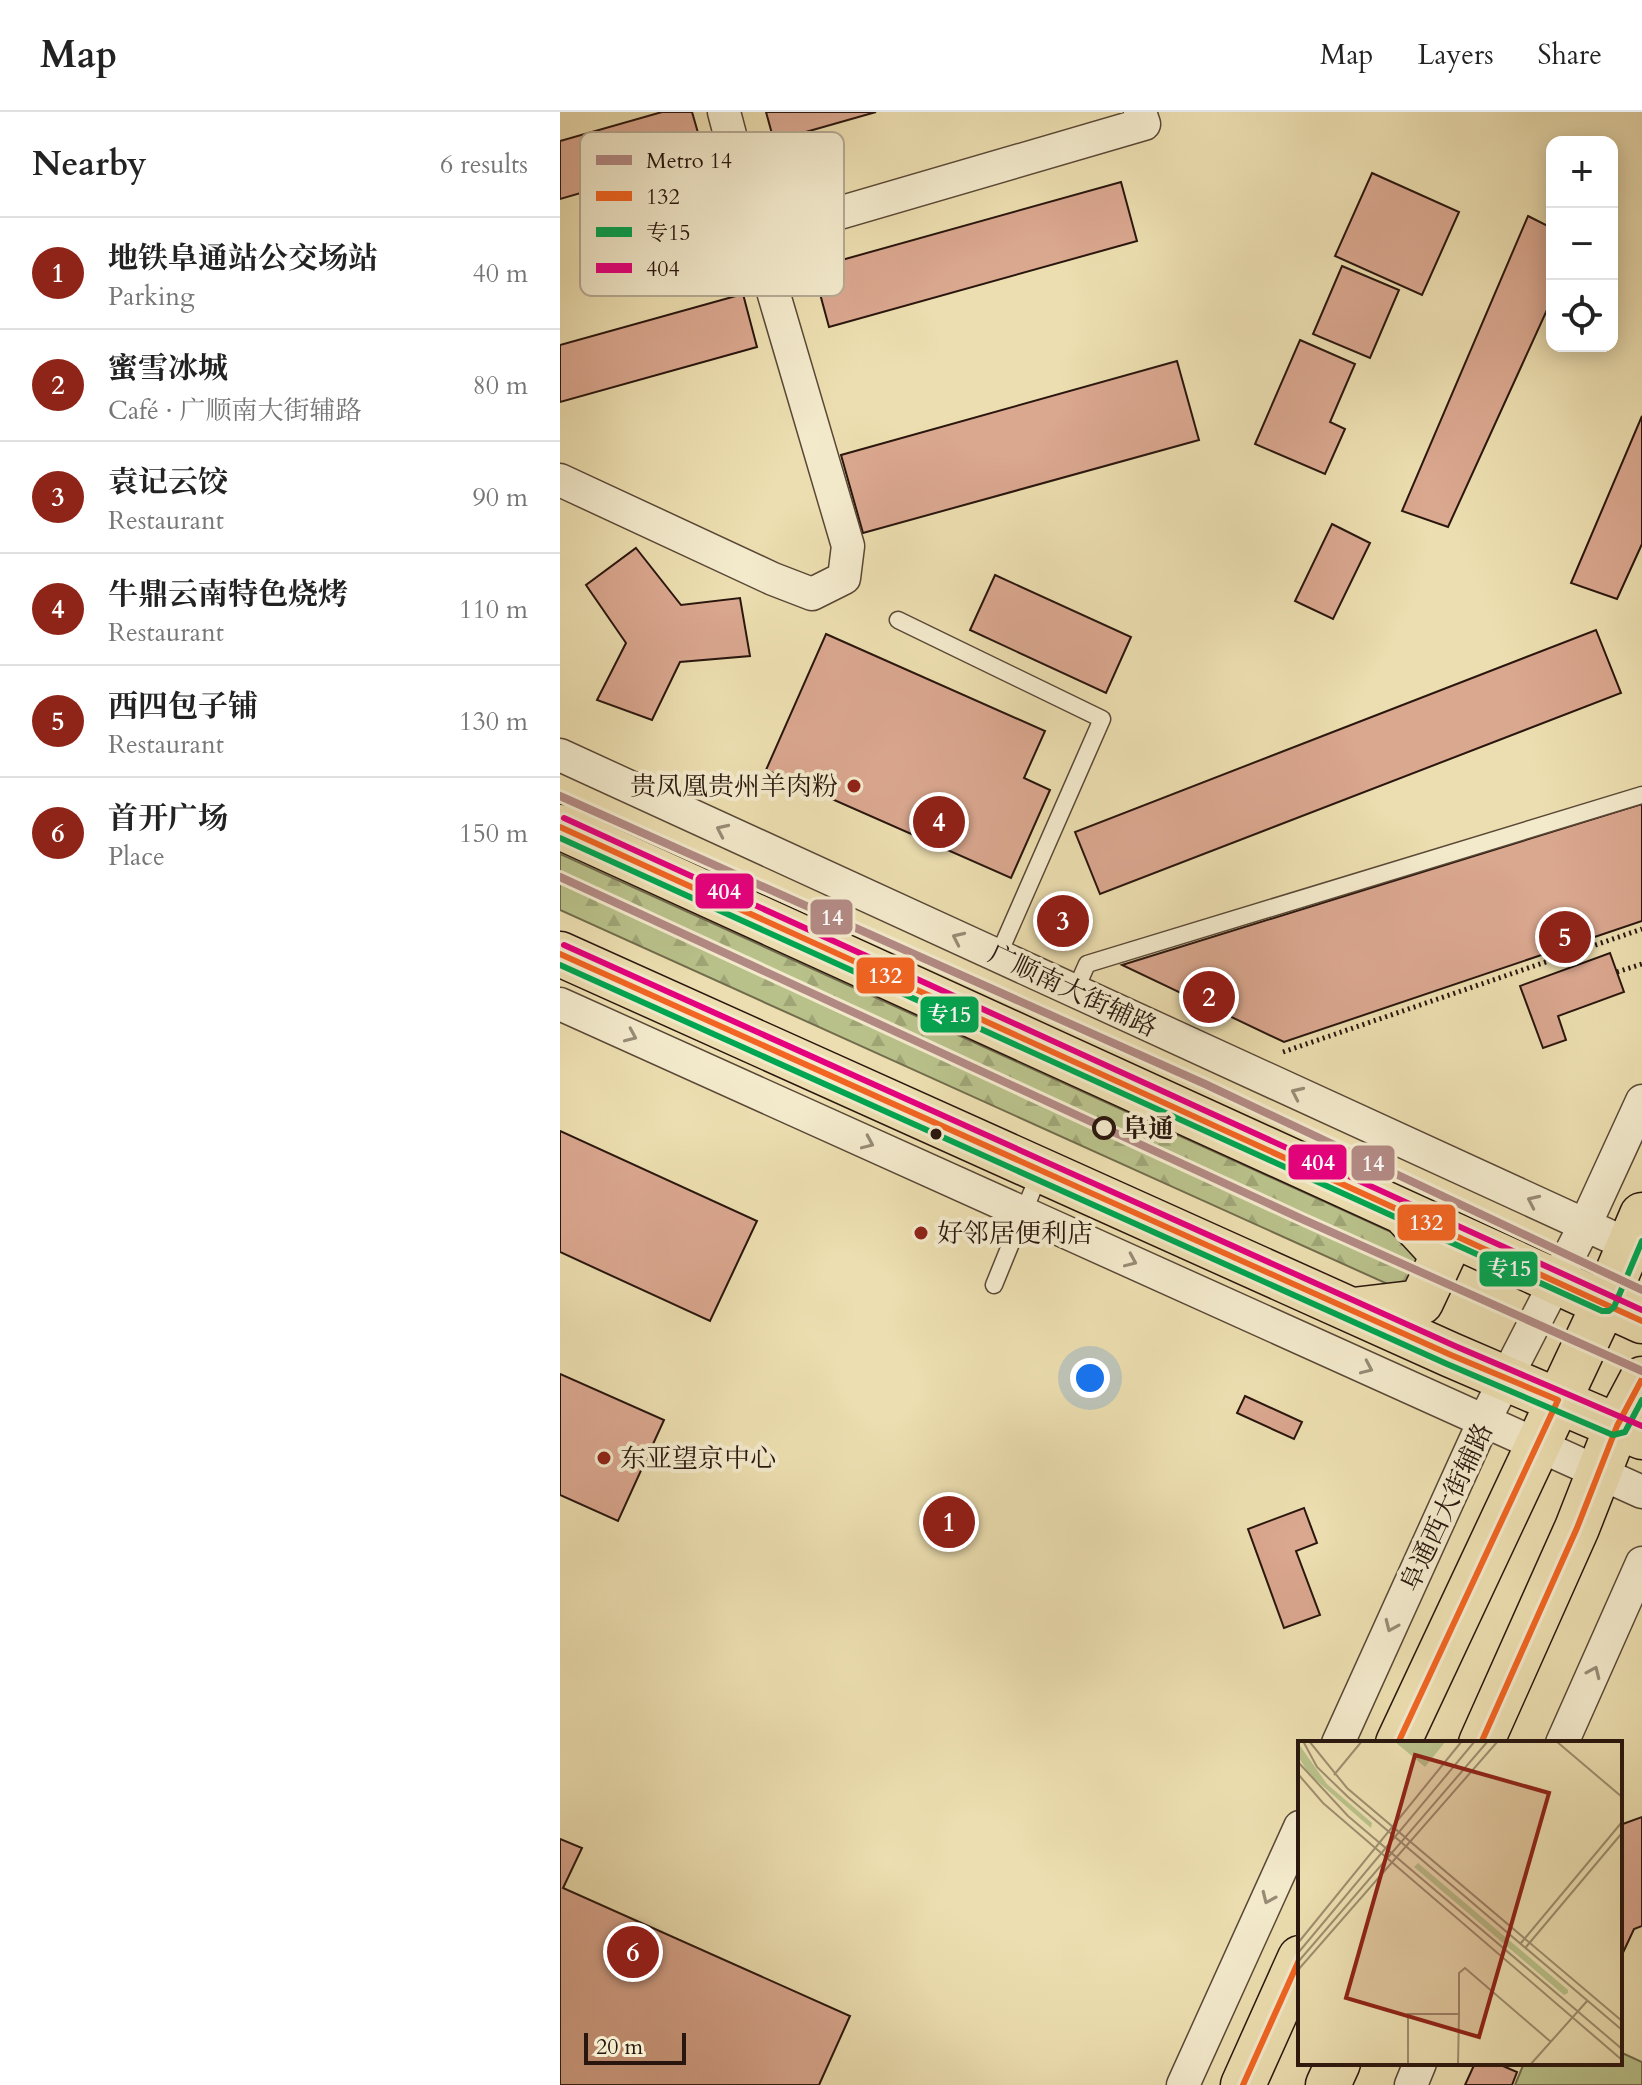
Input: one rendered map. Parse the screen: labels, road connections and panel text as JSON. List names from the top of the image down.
{
  "streets": {
    "street": ["广顺南大街辅路", "阜通西大街辅路"]
  },
  "crossings": [
    ["广顺南大街辅路", "阜通西大街辅路"]
  ],
  "places": [
    "贵凤凰贵州羊肉粉",
    "阜通",
    "好邻居便利店",
    "东亚望京中心"
  ],
  "lines": [
    "metro line 14",
    "transit line 404",
    "transit line 132",
    "transit line 专15"
  ],
  "legend": [
    "Metro 14",
    "132",
    "专15",
    "404"
  ],
  "scale_bar": "20 m",
  "page": {
    "header": "Map",
    "nav": ["Map", "Layers", "Share"],
    "heading": ["Nearby", "6 results"],
    "map_buttons": ["+", "−"],
    "list": [
      {
        "mark": "1",
        "name": "地铁阜通站公交场站",
        "note": "Parking",
        "value": "40 m"
      },
      {
        "mark": "2",
        "name": "蜜雪冰城",
        "note": "Café · 广顺南大街辅路",
        "value": "80 m"
      },
      {
        "mark": "3",
        "name": "袁记云饺",
        "note": "Restaurant",
        "value": "90 m"
      },
      {
        "mark": "4",
        "name": "牛鼎云南特色烧烤",
        "note": "Restaurant",
        "value": "110 m"
      },
      {
        "mark": "5",
        "name": "西四包子铺",
        "note": "Restaurant",
        "value": "130 m"
      },
      {
        "mark": "6",
        "name": "首开广场",
        "note": "Place",
        "value": "150 m"
      }
    ],
    "pins": [
      "4",
      "3",
      "5",
      "2",
      "1",
      "6"
    ],
    "scale": "20 m"
  }
}
